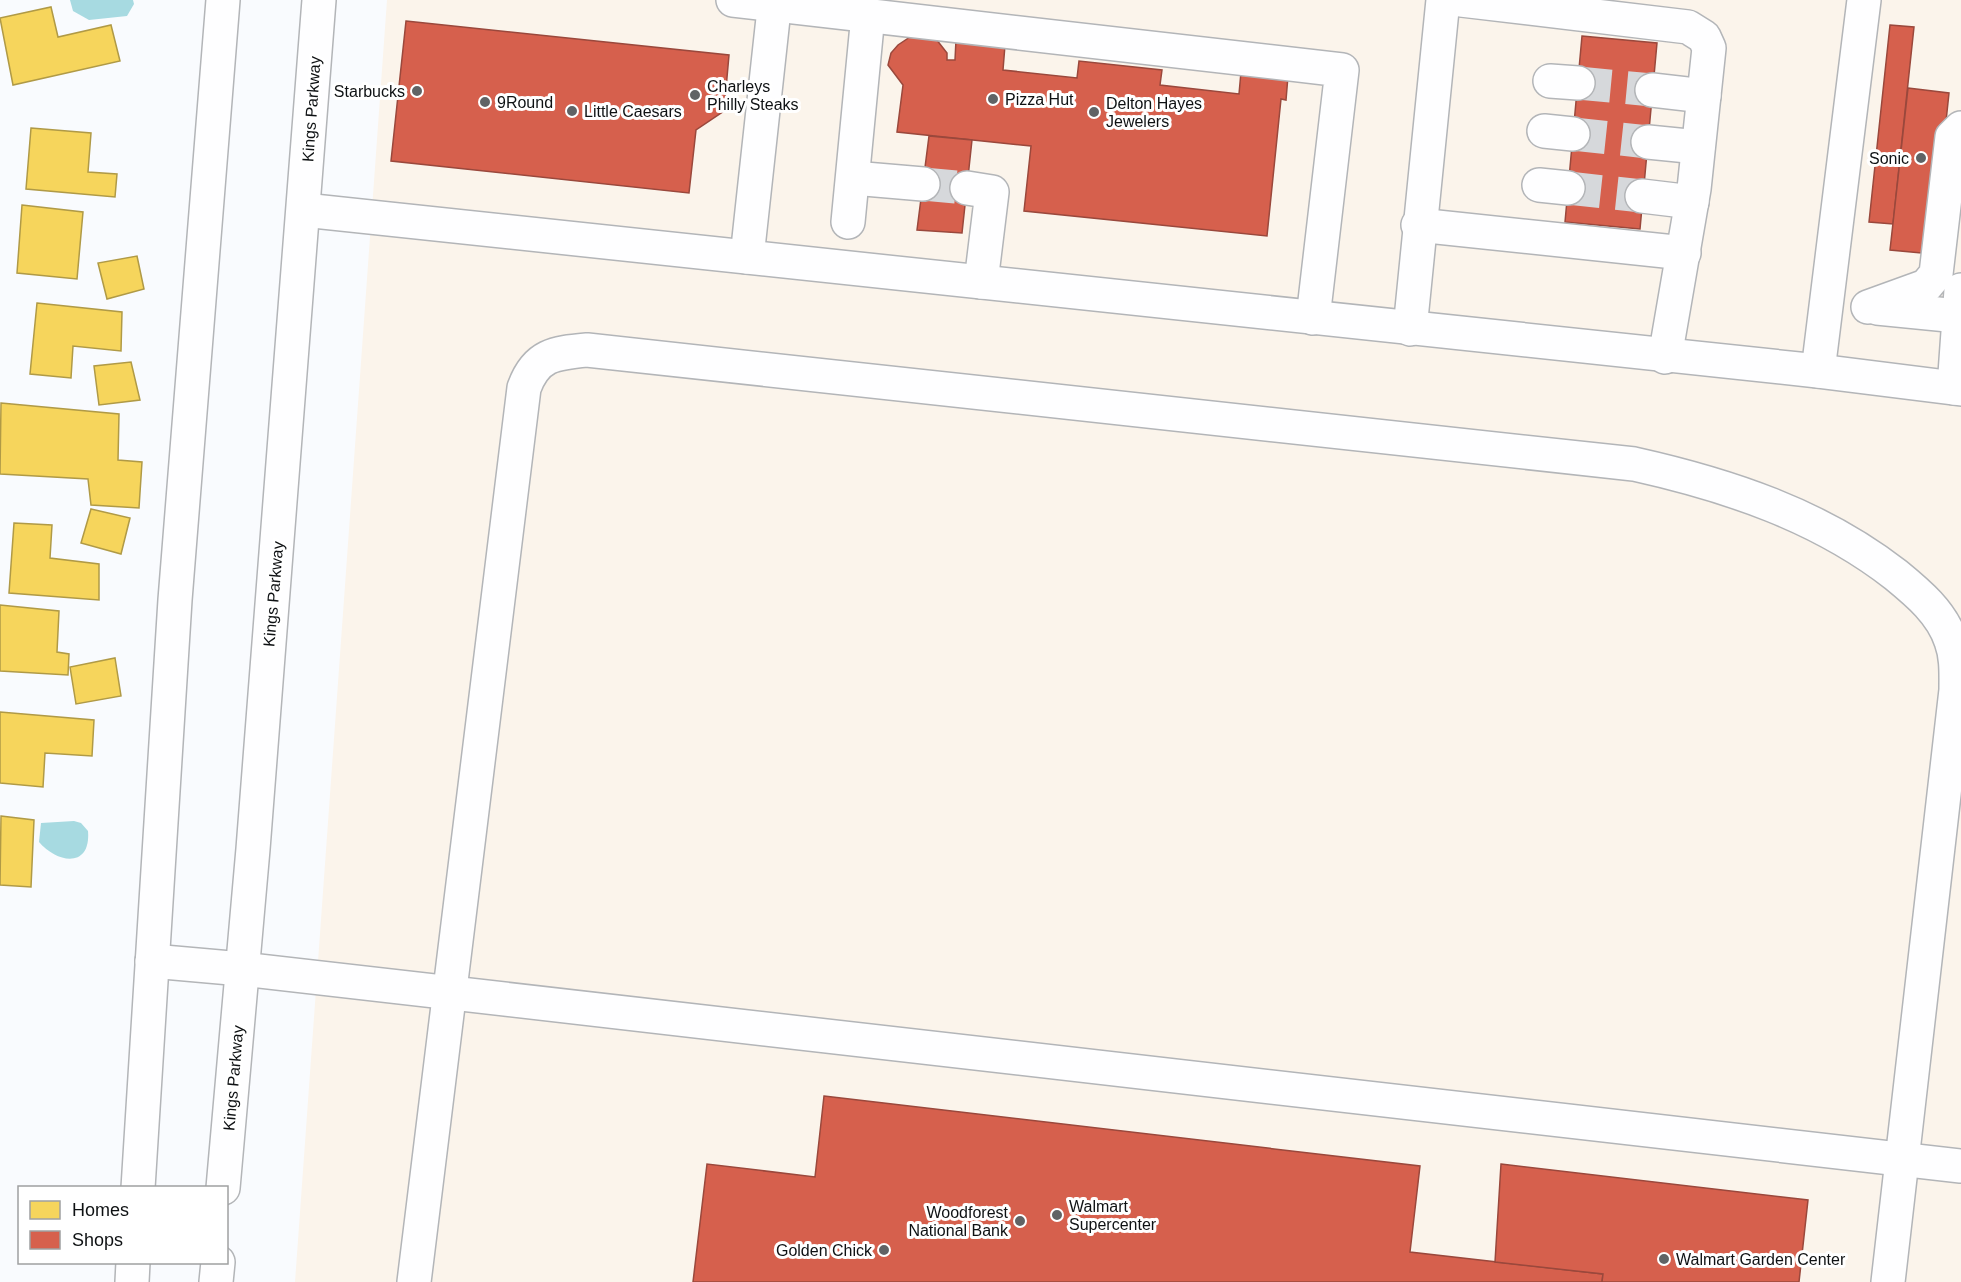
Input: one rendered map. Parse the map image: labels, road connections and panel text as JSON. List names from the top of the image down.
{
  "streets": {
    "street": ["Kings Parkway"]
  },
  "places": [
    "Starbucks",
    "Charleys Philly Steaks",
    "Pizza Hut",
    "9Round",
    "Little Caesars",
    "Delton Hayes Jewelers",
    "Sonic",
    "Walmart Supercenter",
    "Woodforest National Bank",
    "Golden Chick",
    "Walmart Garden Center"
  ],
  "legend": ["Homes", "Shops"]
}
